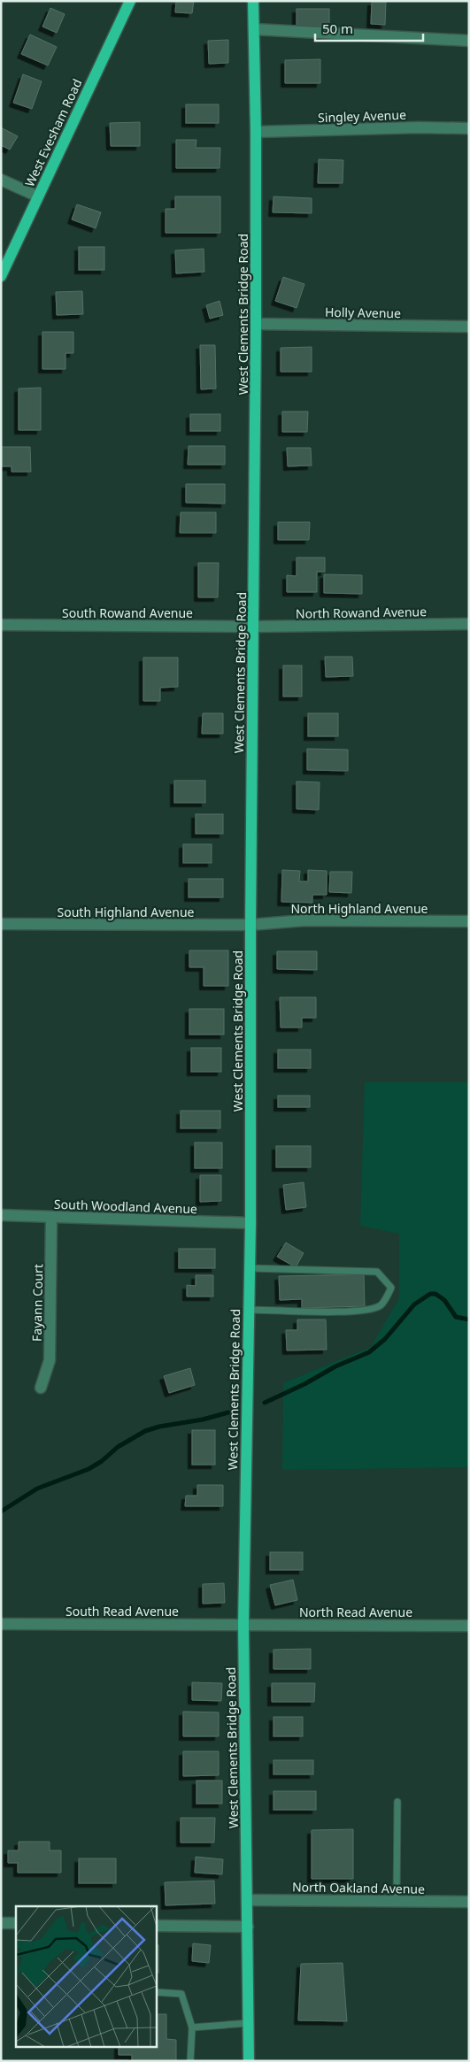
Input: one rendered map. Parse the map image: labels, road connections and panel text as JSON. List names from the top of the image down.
{
  "streets": {
    "main road": ["West Evesham Road", "West Clements Bridge Road"],
    "street": [
      "Singley Avenue",
      "Holly Avenue",
      "South Rowand Avenue",
      "North Rowand Avenue",
      "North Highland Avenue",
      "South Highland Avenue",
      "South Woodland Avenue",
      "Fayann Court",
      "South Read Avenue",
      "North Read Avenue",
      "North Oakland Avenue"
    ]
  },
  "crossings": [
    ["Singley Avenue", "West Clements Bridge Road"],
    ["Holly Avenue", "West Clements Bridge Road"],
    ["West Clements Bridge Road", "South Rowand Avenue"],
    ["West Clements Bridge Road", "North Rowand Avenue"],
    ["West Clements Bridge Road", "North Highland Avenue"],
    ["West Clements Bridge Road", "South Highland Avenue"],
    ["West Clements Bridge Road", "South Woodland Avenue"],
    ["West Clements Bridge Road", "South Read Avenue"],
    ["West Clements Bridge Road", "North Read Avenue"],
    ["West Clements Bridge Road", "North Oakland Avenue"],
    ["South Rowand Avenue", "North Rowand Avenue"],
    ["North Highland Avenue", "South Highland Avenue"],
    ["South Woodland Avenue", "Fayann Court"],
    ["South Read Avenue", "North Read Avenue"]
  ],
  "scale_bar": "50 m"
}
